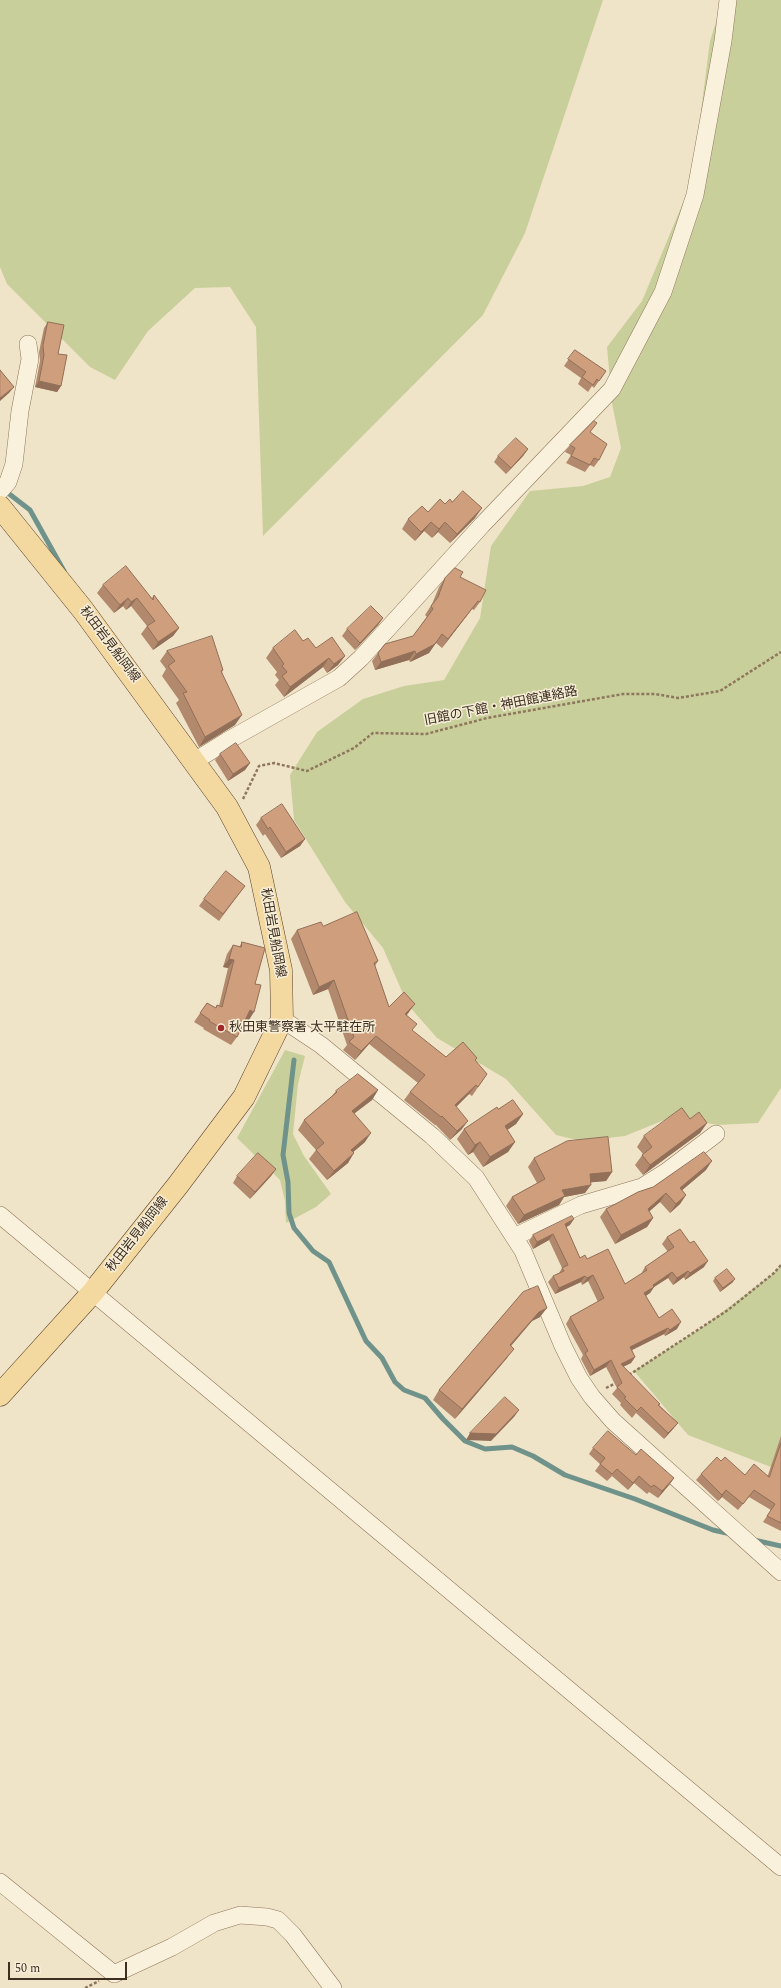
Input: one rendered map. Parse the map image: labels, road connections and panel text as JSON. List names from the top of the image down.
{
  "streets": {
    "main road": ["秋田岩見船岡線"],
    "path": ["旧館の下館・神田館連絡路"]
  },
  "crossings": [
    ["秋田岩見船岡線", "旧館の下館・神田館連絡路"]
  ],
  "places": ["秋田東警察署 太平駐在所"],
  "scale_bar": "50 m"
}
